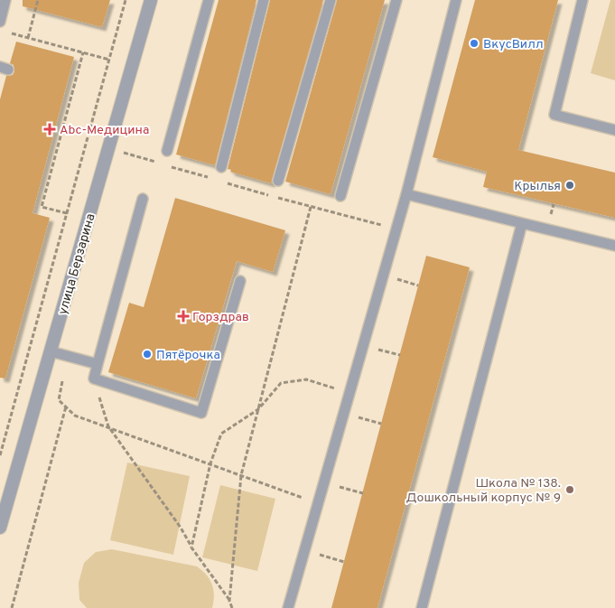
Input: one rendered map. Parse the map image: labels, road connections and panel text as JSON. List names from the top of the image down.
{
  "streets": {
    "street": ["улица Берзарина"]
  },
  "places": {
    "other": [
      "ВкусВилл",
      "Крылья",
      "Пятёрочка",
      "Школа № 138. Дошкольный корпус № 9"
    ],
    "health": ["Abc-Медицина", "Горздрав"]
  }
}
